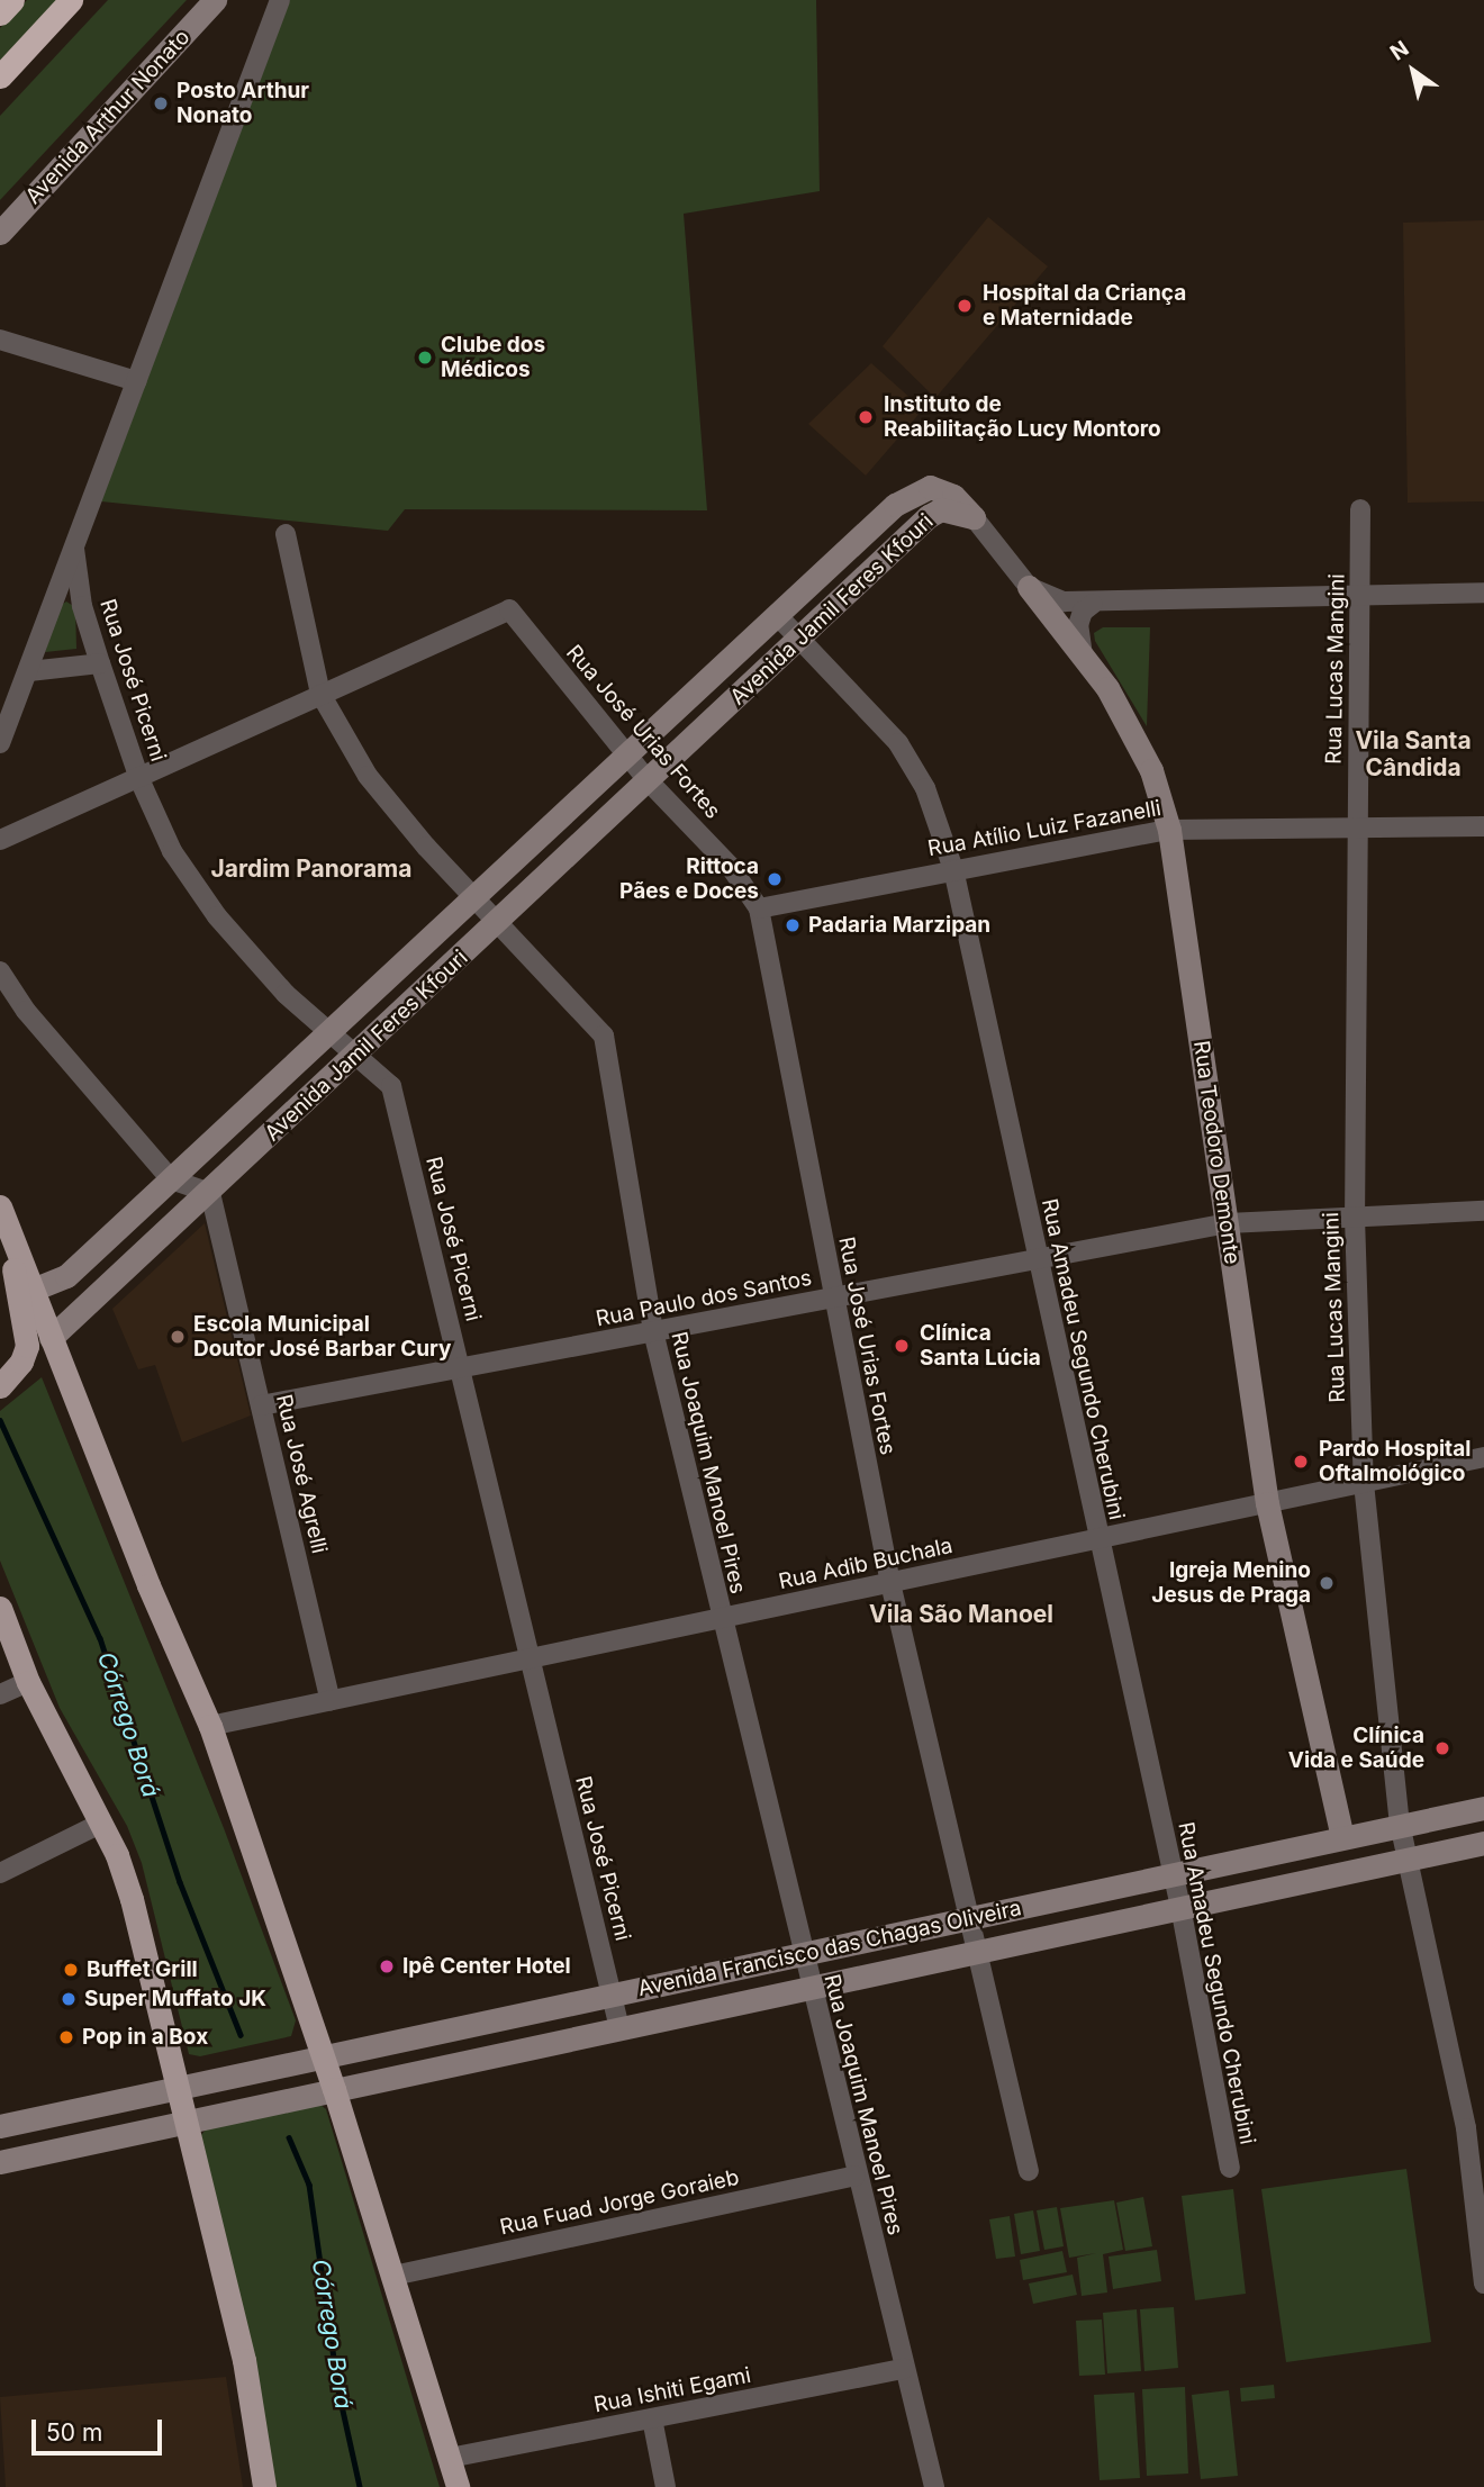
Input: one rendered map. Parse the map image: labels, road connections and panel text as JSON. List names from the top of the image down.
{
  "streets": {
    "street": [
      "Avenida Arthur Nonato",
      "Avenida Jamil Feres Kfouri",
      "Rua Lucas Mangini",
      "Rua José Picerni",
      "Rua José Urias Fortes",
      "Rua Atílio Luiz Fazanelli",
      "Rua Teodoro Demonte",
      "Rua Paulo dos Santos",
      "Rua Amadeu Segundo Cherubini",
      "Rua Joaquim Manoel Pires",
      "Rua José Agrelli",
      "Rua Adib Buchala",
      "Avenida Francisco das Chagas Oliveira",
      "Rua Fuad Jorge Goraieb",
      "Rua Ishiti Egami"
    ]
  },
  "crossings": [
    ["Avenida Jamil Feres Kfouri", "Rua José Picerni"],
    ["Avenida Jamil Feres Kfouri", "Rua José Urias Fortes"],
    ["Avenida Jamil Feres Kfouri", "Rua Teodoro Demonte"],
    ["Avenida Jamil Feres Kfouri", "Rua Amadeu Segundo Cherubini"],
    ["Avenida Jamil Feres Kfouri", "Rua Joaquim Manoel Pires"],
    ["Avenida Jamil Feres Kfouri", "Rua José Agrelli"],
    ["Rua Lucas Mangini", "Rua Atílio Luiz Fazanelli"],
    ["Rua Lucas Mangini", "Rua Paulo dos Santos"],
    ["Rua Lucas Mangini", "Rua Adib Buchala"],
    ["Rua Lucas Mangini", "Avenida Francisco das Chagas Oliveira"],
    ["Rua José Picerni", "Rua Paulo dos Santos"],
    ["Rua José Picerni", "Rua Adib Buchala"],
    ["Rua José Picerni", "Avenida Francisco das Chagas Oliveira"],
    ["Rua José Urias Fortes", "Rua Atílio Luiz Fazanelli"],
    ["Rua José Urias Fortes", "Rua Paulo dos Santos"],
    ["Rua José Urias Fortes", "Rua Joaquim Manoel Pires"],
    ["Rua José Urias Fortes", "Rua Adib Buchala"],
    ["Rua José Urias Fortes", "Avenida Francisco das Chagas Oliveira"],
    ["Rua Atílio Luiz Fazanelli", "Rua Teodoro Demonte"],
    ["Rua Atílio Luiz Fazanelli", "Rua Amadeu Segundo Cherubini"],
    ["Rua Teodoro Demonte", "Rua Paulo dos Santos"],
    ["Rua Teodoro Demonte", "Rua Adib Buchala"],
    ["Rua Teodoro Demonte", "Avenida Francisco das Chagas Oliveira"],
    ["Rua Paulo dos Santos", "Rua Amadeu Segundo Cherubini"],
    ["Rua Paulo dos Santos", "Rua Joaquim Manoel Pires"],
    ["Rua Paulo dos Santos", "Rua José Agrelli"],
    ["Rua Amadeu Segundo Cherubini", "Rua Adib Buchala"],
    ["Rua Amadeu Segundo Cherubini", "Avenida Francisco das Chagas Oliveira"],
    ["Rua Joaquim Manoel Pires", "Rua Adib Buchala"],
    ["Rua Joaquim Manoel Pires", "Avenida Francisco das Chagas Oliveira"],
    ["Rua Joaquim Manoel Pires", "Rua Fuad Jorge Goraieb"],
    ["Rua Joaquim Manoel Pires", "Rua Ishiti Egami"],
    ["Rua José Agrelli", "Rua Adib Buchala"]
  ],
  "districts": ["Vila Santa Cândida", "Jardim Panorama", "Vila São Manoel"],
  "water": ["Córrego Borá"],
  "places": [
    "Posto Arthur Nonato",
    "Hospital da Criança e Maternidade",
    "Clube dos Médicos",
    "Instituto de Reabilitação Lucy Montoro",
    "Rittoca Pães e Doces",
    "Padaria Marzipan",
    "Escola Municipal Doutor José Barbar Cury",
    "Clínica Santa Lúcia",
    "Pardo Hospital Oftalmológico",
    "Igreja Menino Jesus de Praga",
    "Clínica Vida e Saúde",
    "Ipê Center Hotel",
    "Buffet Grill",
    "Super Muffato JK",
    "Pop in a Box"
  ],
  "scale_bar": "50 m",
  "north": "top left"
}
